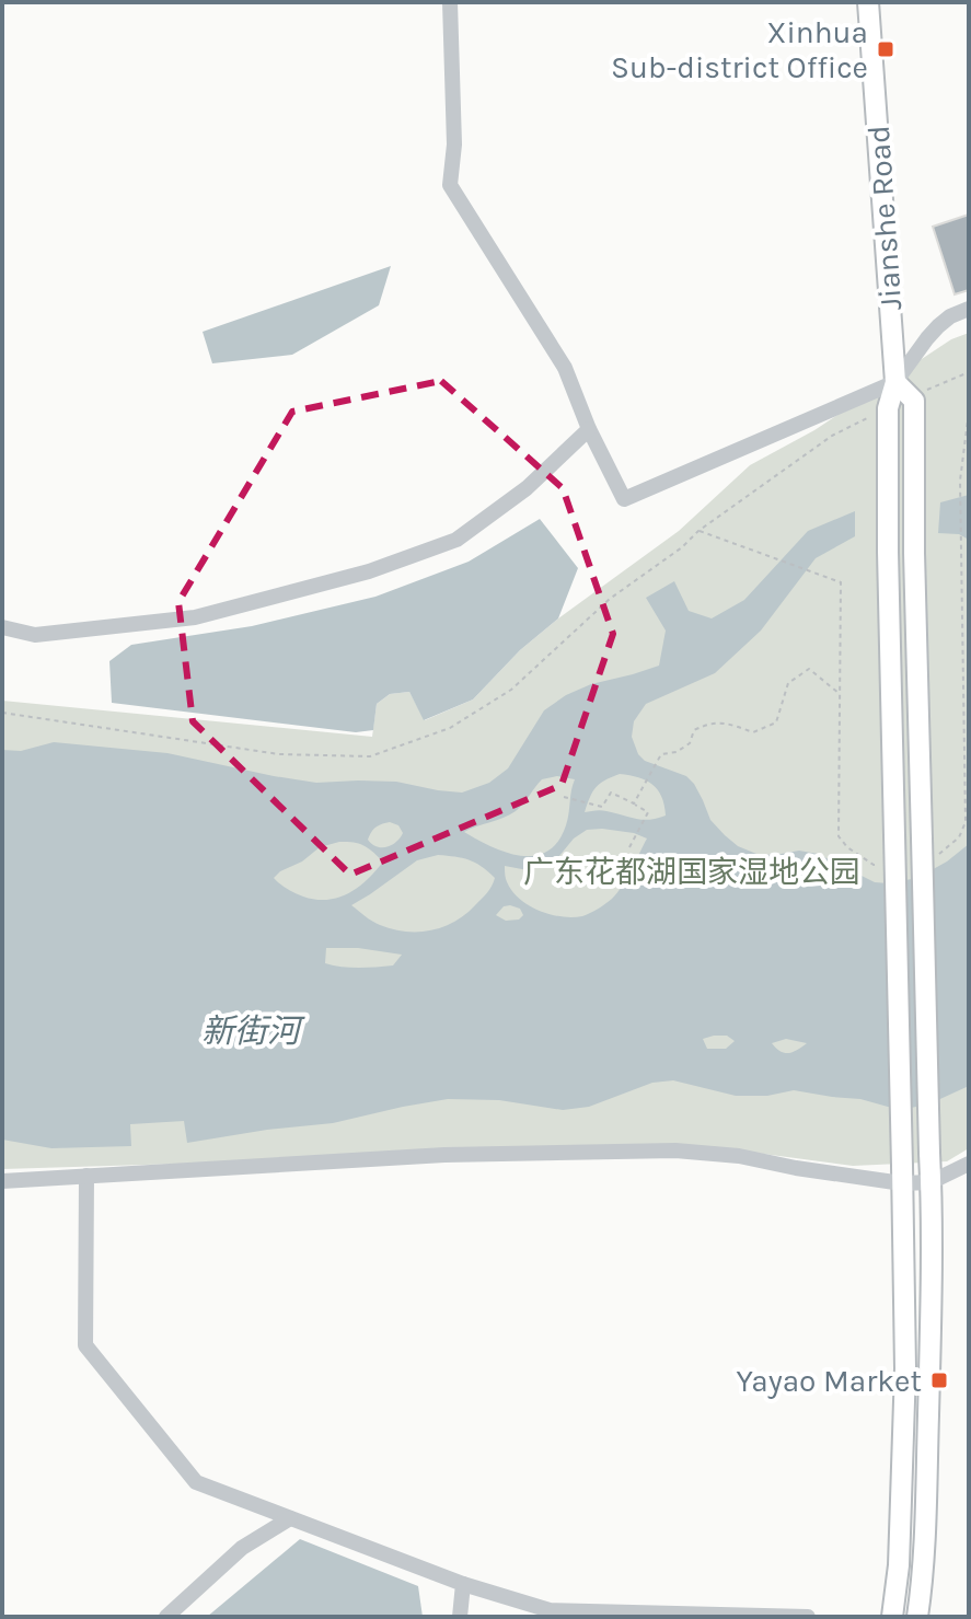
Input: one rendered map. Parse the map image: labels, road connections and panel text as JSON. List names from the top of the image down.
{
  "streets": {
    "main road": ["Jianshe Road"]
  },
  "water": ["新街河"],
  "parks": ["广东花都湖国家湿地公园"],
  "places": {
    "transit": ["Xinhua Sub-district Office", "Yayao Market"]
  }
}
